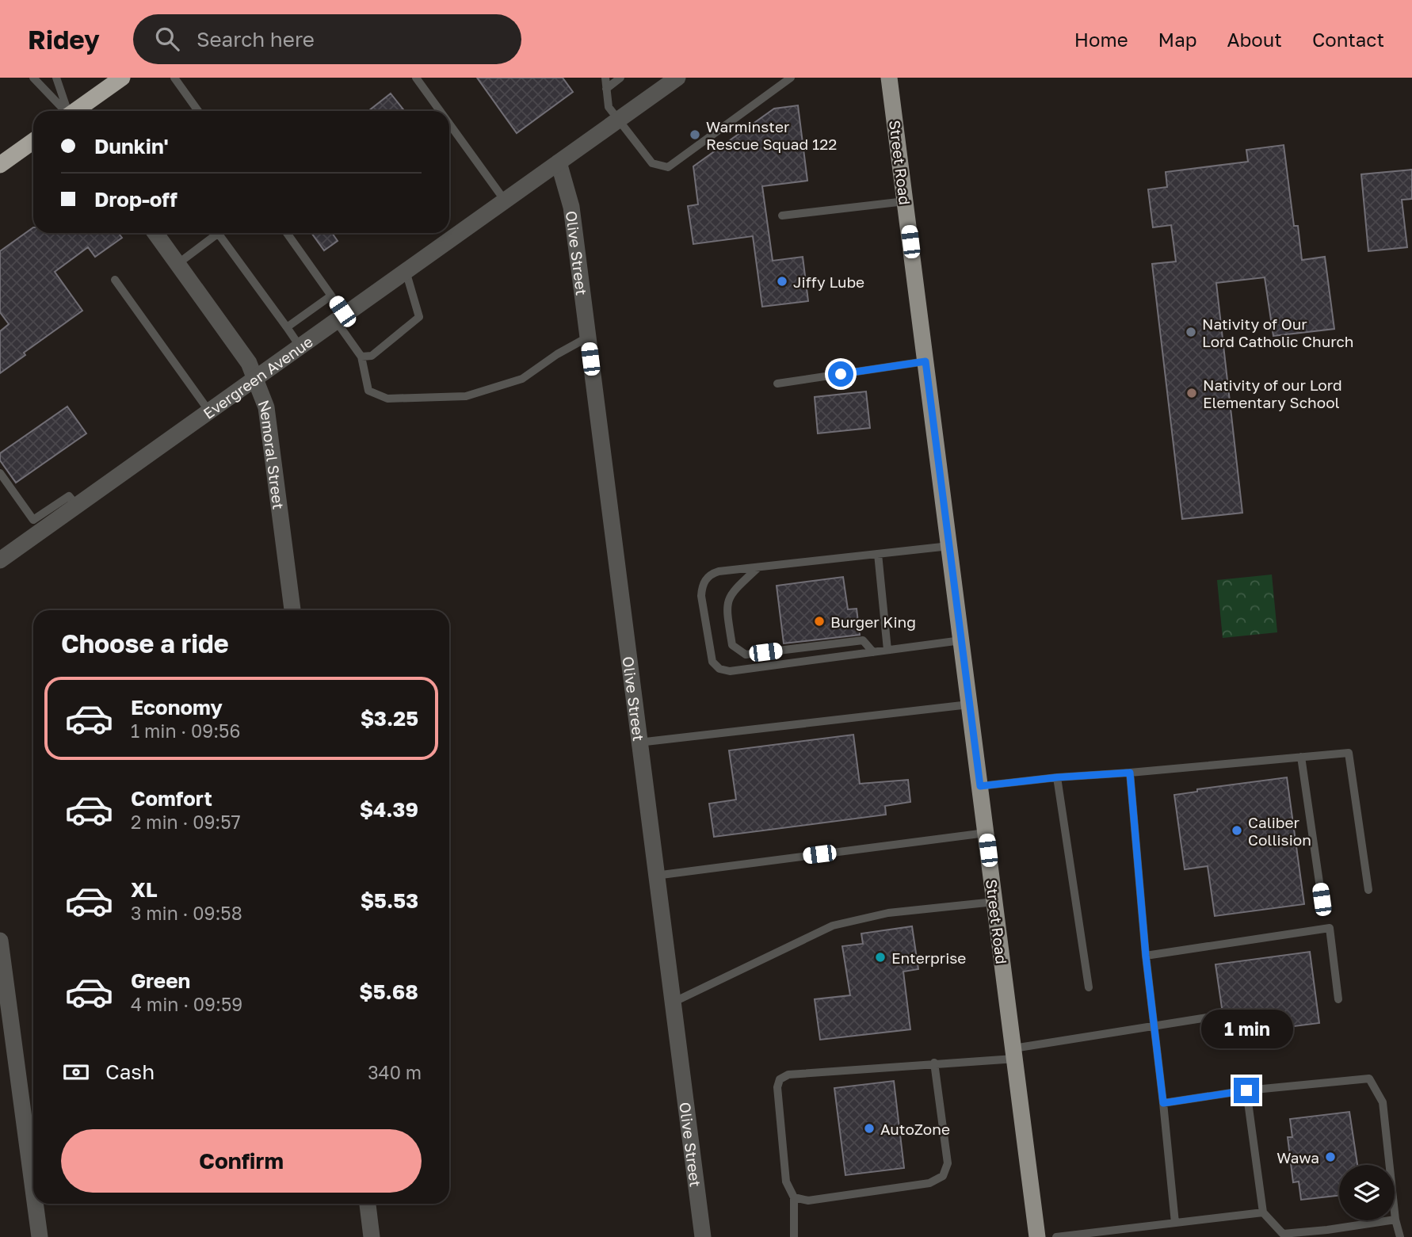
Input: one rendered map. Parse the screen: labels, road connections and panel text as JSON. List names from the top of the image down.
{
  "streets": {
    "main road": ["Street Road"],
    "street": ["Olive Street", "Evergreen Avenue", "Nemoral Street"]
  },
  "crossings": [
    ["Olive Street", "Evergreen Avenue"],
    ["Evergreen Avenue", "Nemoral Street"]
  ],
  "places": [
    "Warminster Rescue Squad 122",
    "Jiffy Lube",
    "Nativity of Our Lord Catholic Church",
    "Nativity of our Lord Elementary School",
    "Burger King",
    "Caliber Collision",
    "Enterprise",
    "AutoZone",
    "Wawa"
  ],
  "page": {
    "header": "Ridey",
    "search": "Search here",
    "nav": [
      "Home",
      "Map",
      "About",
      "Contact"
    ],
    "banner": ["Dunkin'", "Drop-off"],
    "heading": "Choose a ride",
    "list": [
      {
        "name": "Economy",
        "note": "1 min · 09:56",
        "value": "$3.25"
      },
      {
        "name": "Comfort",
        "note": "2 min · 09:57",
        "value": "$4.39"
      },
      {
        "name": "XL",
        "note": "3 min · 09:58",
        "value": "$5.53"
      },
      {
        "name": "Green",
        "note": "4 min · 09:59",
        "value": "$5.68"
      }
    ],
    "bubble": "1 min",
    "pay": ["Cash", "340 m"],
    "buttons": "Confirm"
  }
}
